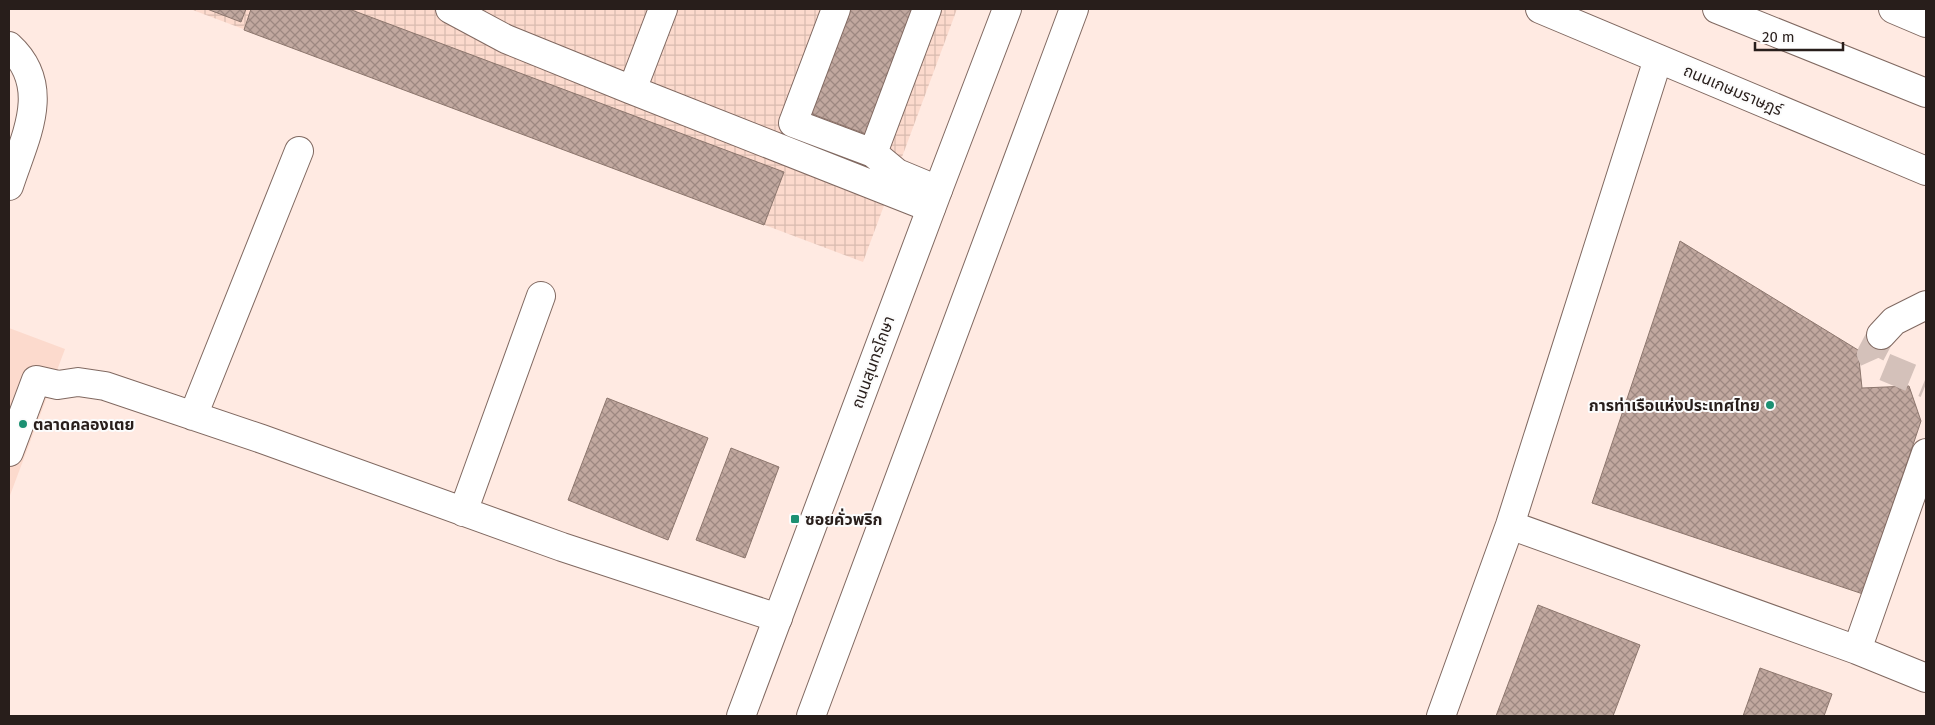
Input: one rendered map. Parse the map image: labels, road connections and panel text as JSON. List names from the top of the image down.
{
  "streets": {
    "main road": ["ถนนเกษมราษฎร์", "ถนนสุนทรโกษา"]
  },
  "places": {
    "other": ["การท่าเรือแห่งประเทศไทย", "ตลาดคลองเตย"],
    "transit": ["ซอยคั่วพริก"]
  },
  "scale_bar": "20 m"
}
